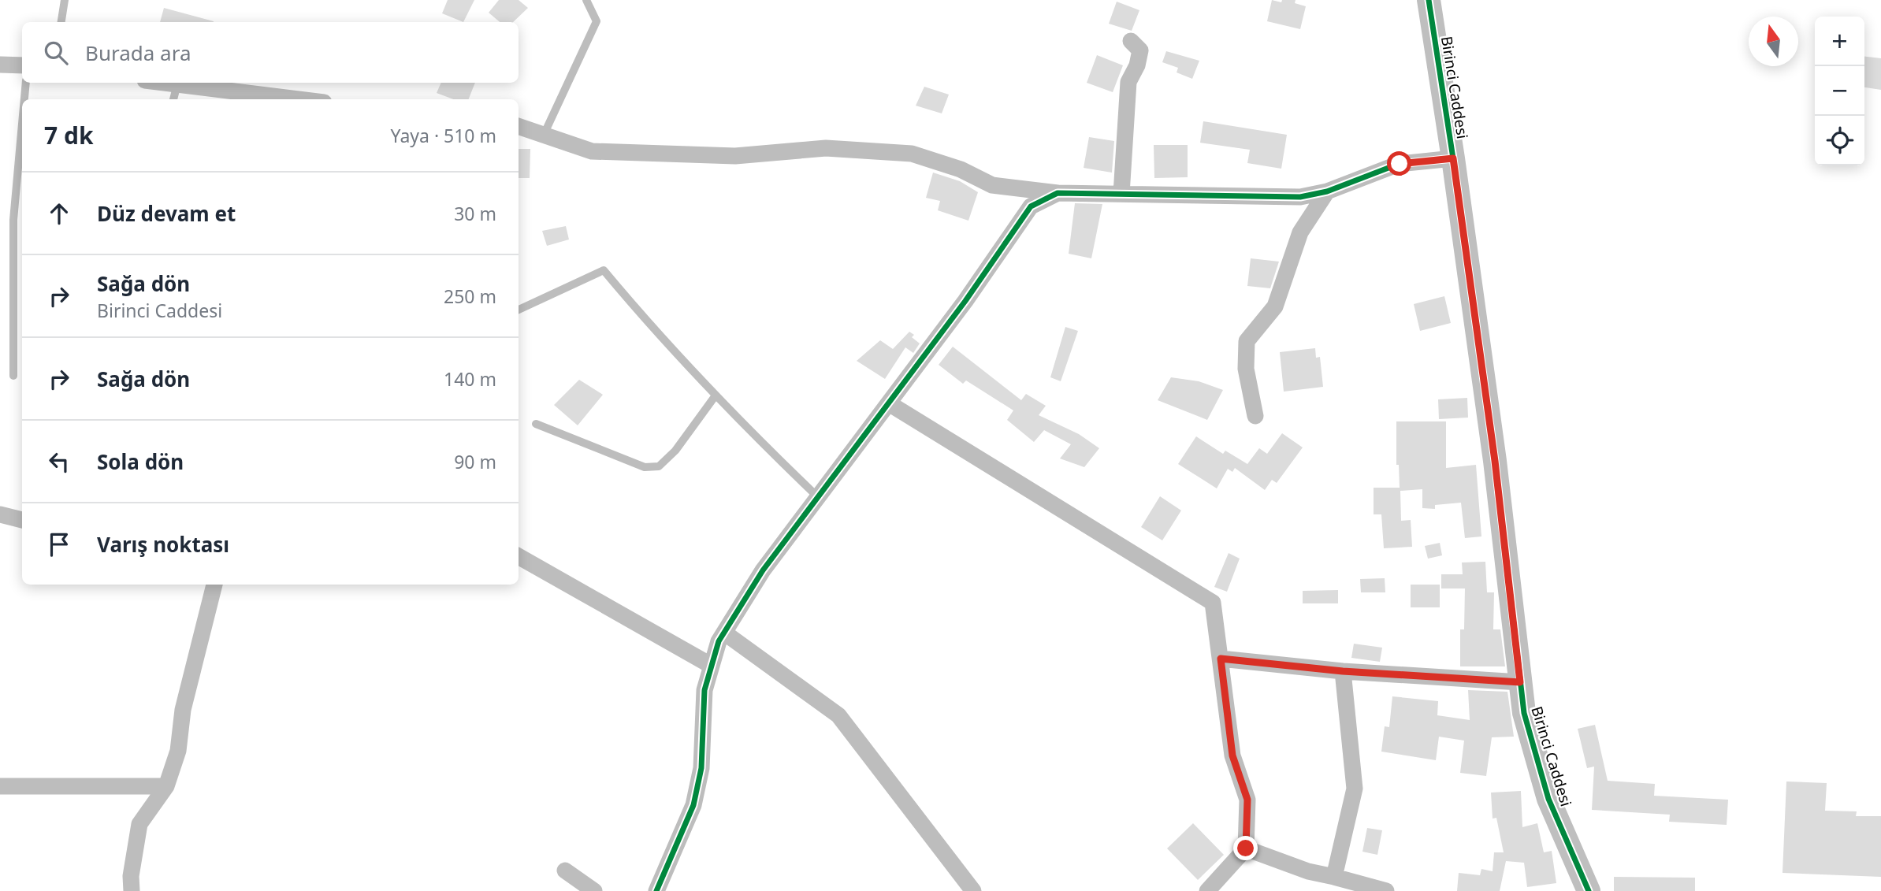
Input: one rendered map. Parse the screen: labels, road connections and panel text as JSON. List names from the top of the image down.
{
  "streets": {
    "street": ["Birinci Caddesi"]
  },
  "north": "top",
  "page": {
    "map_buttons": ["+", "−"],
    "search": "Burada ara",
    "heading": ["7 dk", "Yaya · 510 m"],
    "list": [
      ["Düz devam et", "30 m"],
      ["Sağa dön", "Birinci Caddesi", "250 m"],
      ["Sağa dön", "140 m"],
      ["Sola dön", "90 m"],
      "Varış noktası"
    ]
  }
}
